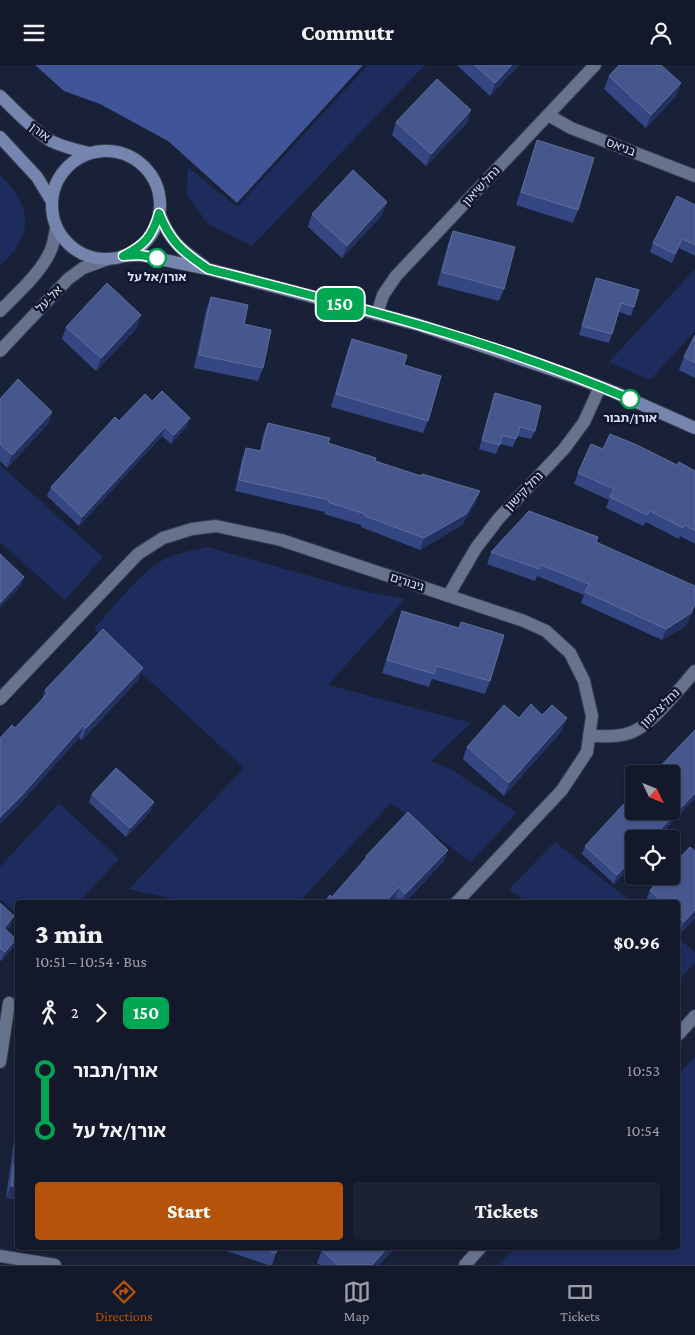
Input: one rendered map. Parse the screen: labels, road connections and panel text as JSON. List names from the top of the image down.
{
  "streets": {
    "street": [
      "אורן",
      "בניאס",
      "נחל שיאון",
      "אל-על",
      "נחל קישון",
      "גיבורים",
      "נחל צלמון"
    ]
  },
  "crossings": [
    ["אורן", "אל-על"],
    ["בניאס", "נחל שיאון"],
    ["נחל קישון", "גיבורים"],
    ["גיבורים", "נחל צלמון"]
  ],
  "places": ["אורן/אל על", "אורן/תבור"],
  "lines": ["bus line 150"],
  "north": "bottom right",
  "page": {
    "header": "Commutr",
    "on_map": "150",
    "heading": ["3 min", "10:51 – 10:54 · Bus", "$0.96"],
    "legs": ["2", "150"],
    "list": [
      {
        "name": "אורן/תבור",
        "value": "10:53"
      },
      {
        "name": "אורן/אל על",
        "value": "10:54"
      }
    ],
    "buttons": ["Start", "Tickets"],
    "tabs": ["Directions", "Map", "Tickets"]
  }
}
